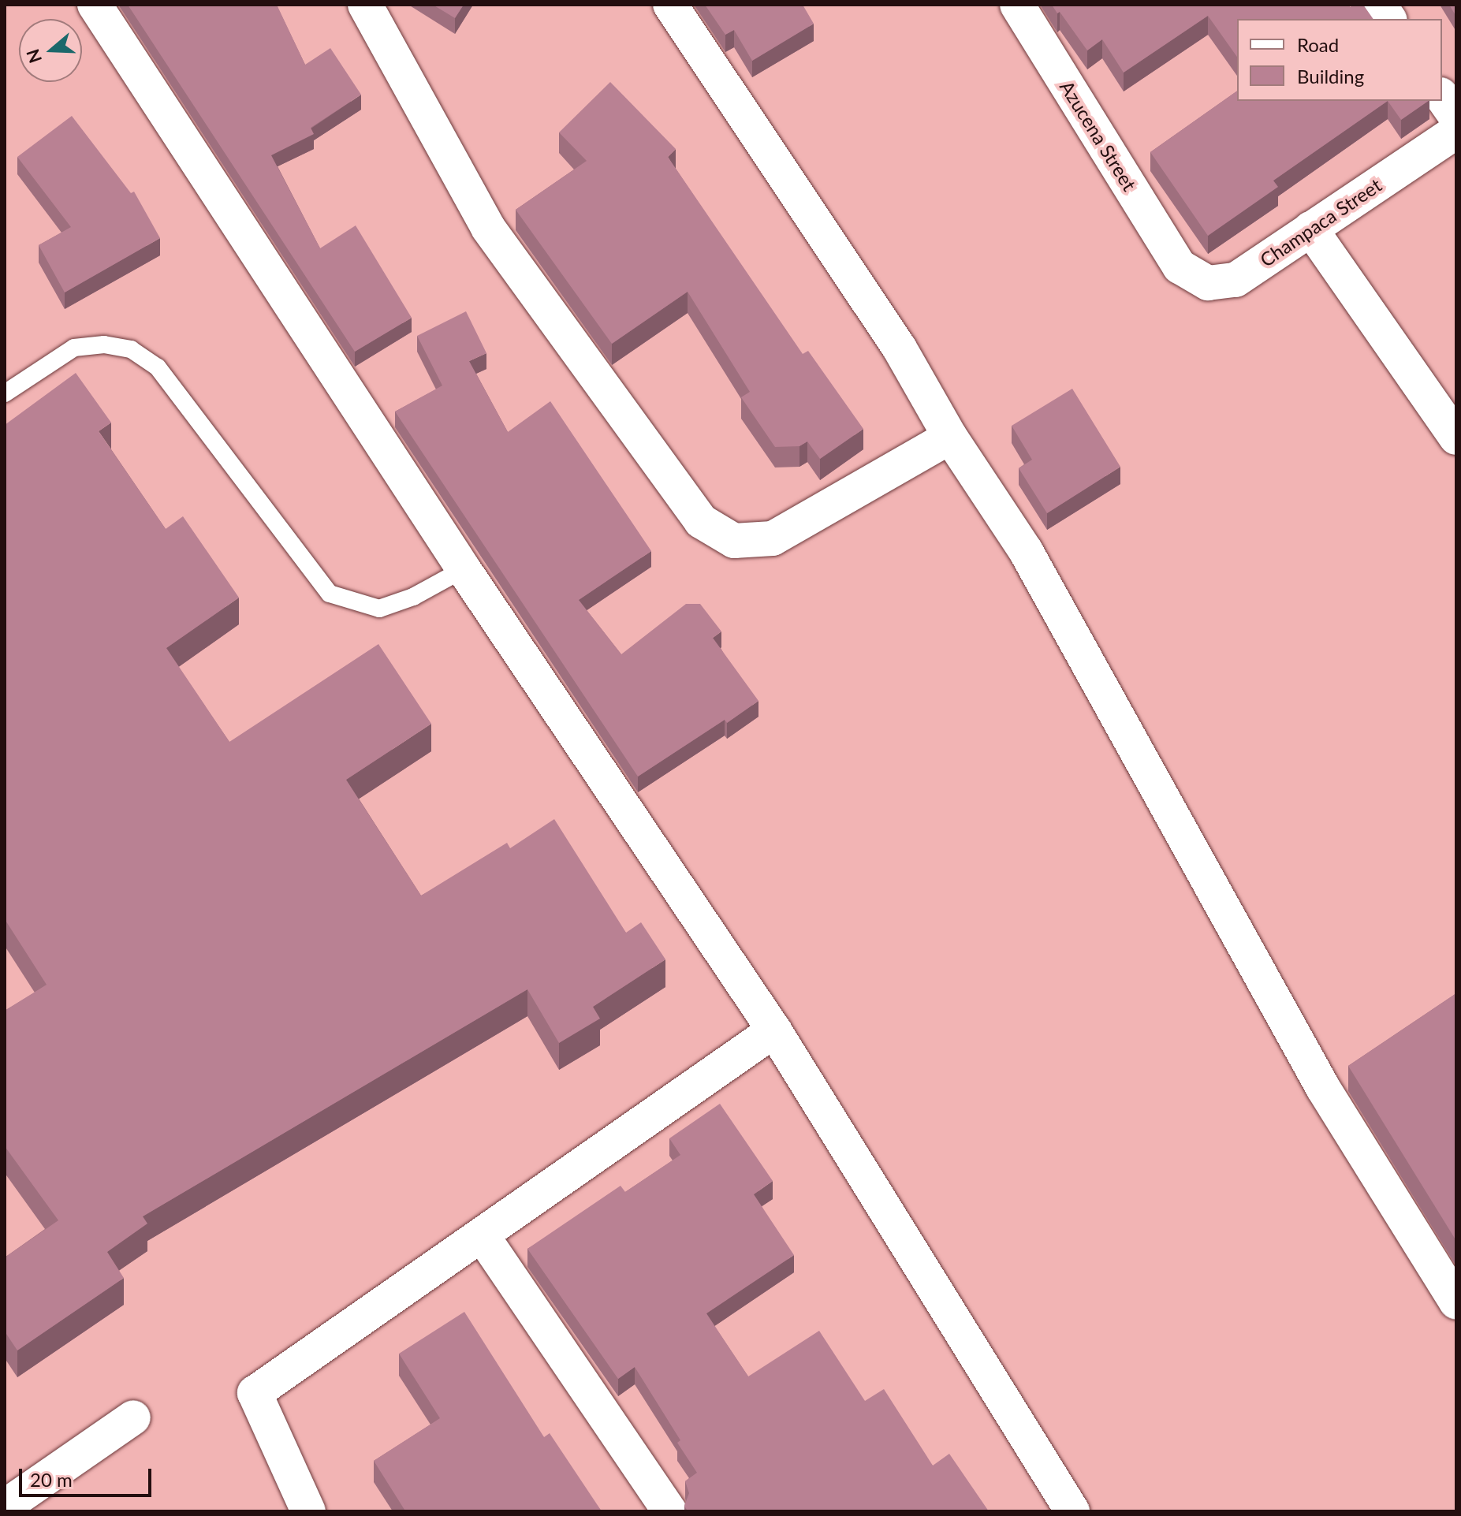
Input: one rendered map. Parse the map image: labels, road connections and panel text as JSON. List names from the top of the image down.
{
  "streets": {
    "street": ["Azucena Street", "Champaca Street"]
  },
  "crossings": [
    ["Azucena Street", "Champaca Street"]
  ],
  "legend": ["Road", "Building"],
  "scale_bar": "20 m",
  "north": "left"
}
